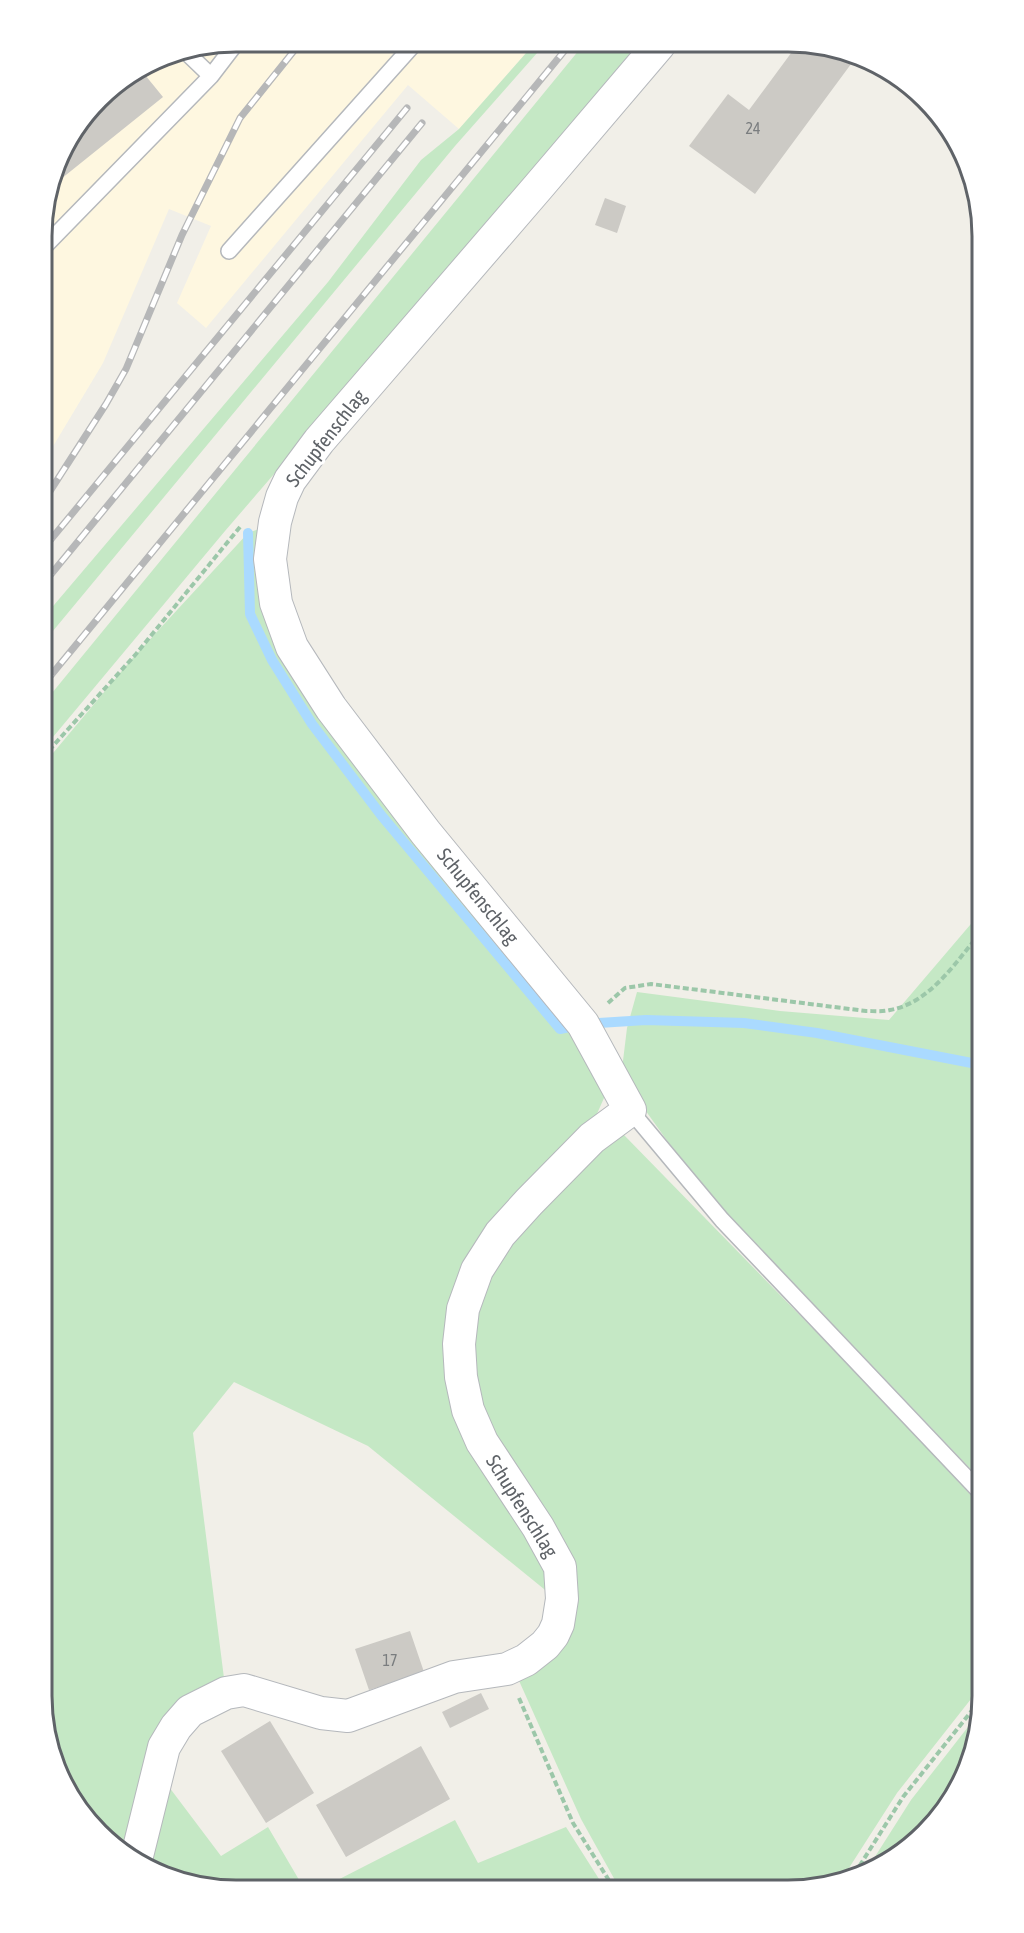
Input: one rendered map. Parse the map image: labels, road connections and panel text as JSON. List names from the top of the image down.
{
  "streets": {
    "street": ["Schupfenschlag"]
  },
  "house_numbers": ["24", "17"]
}
